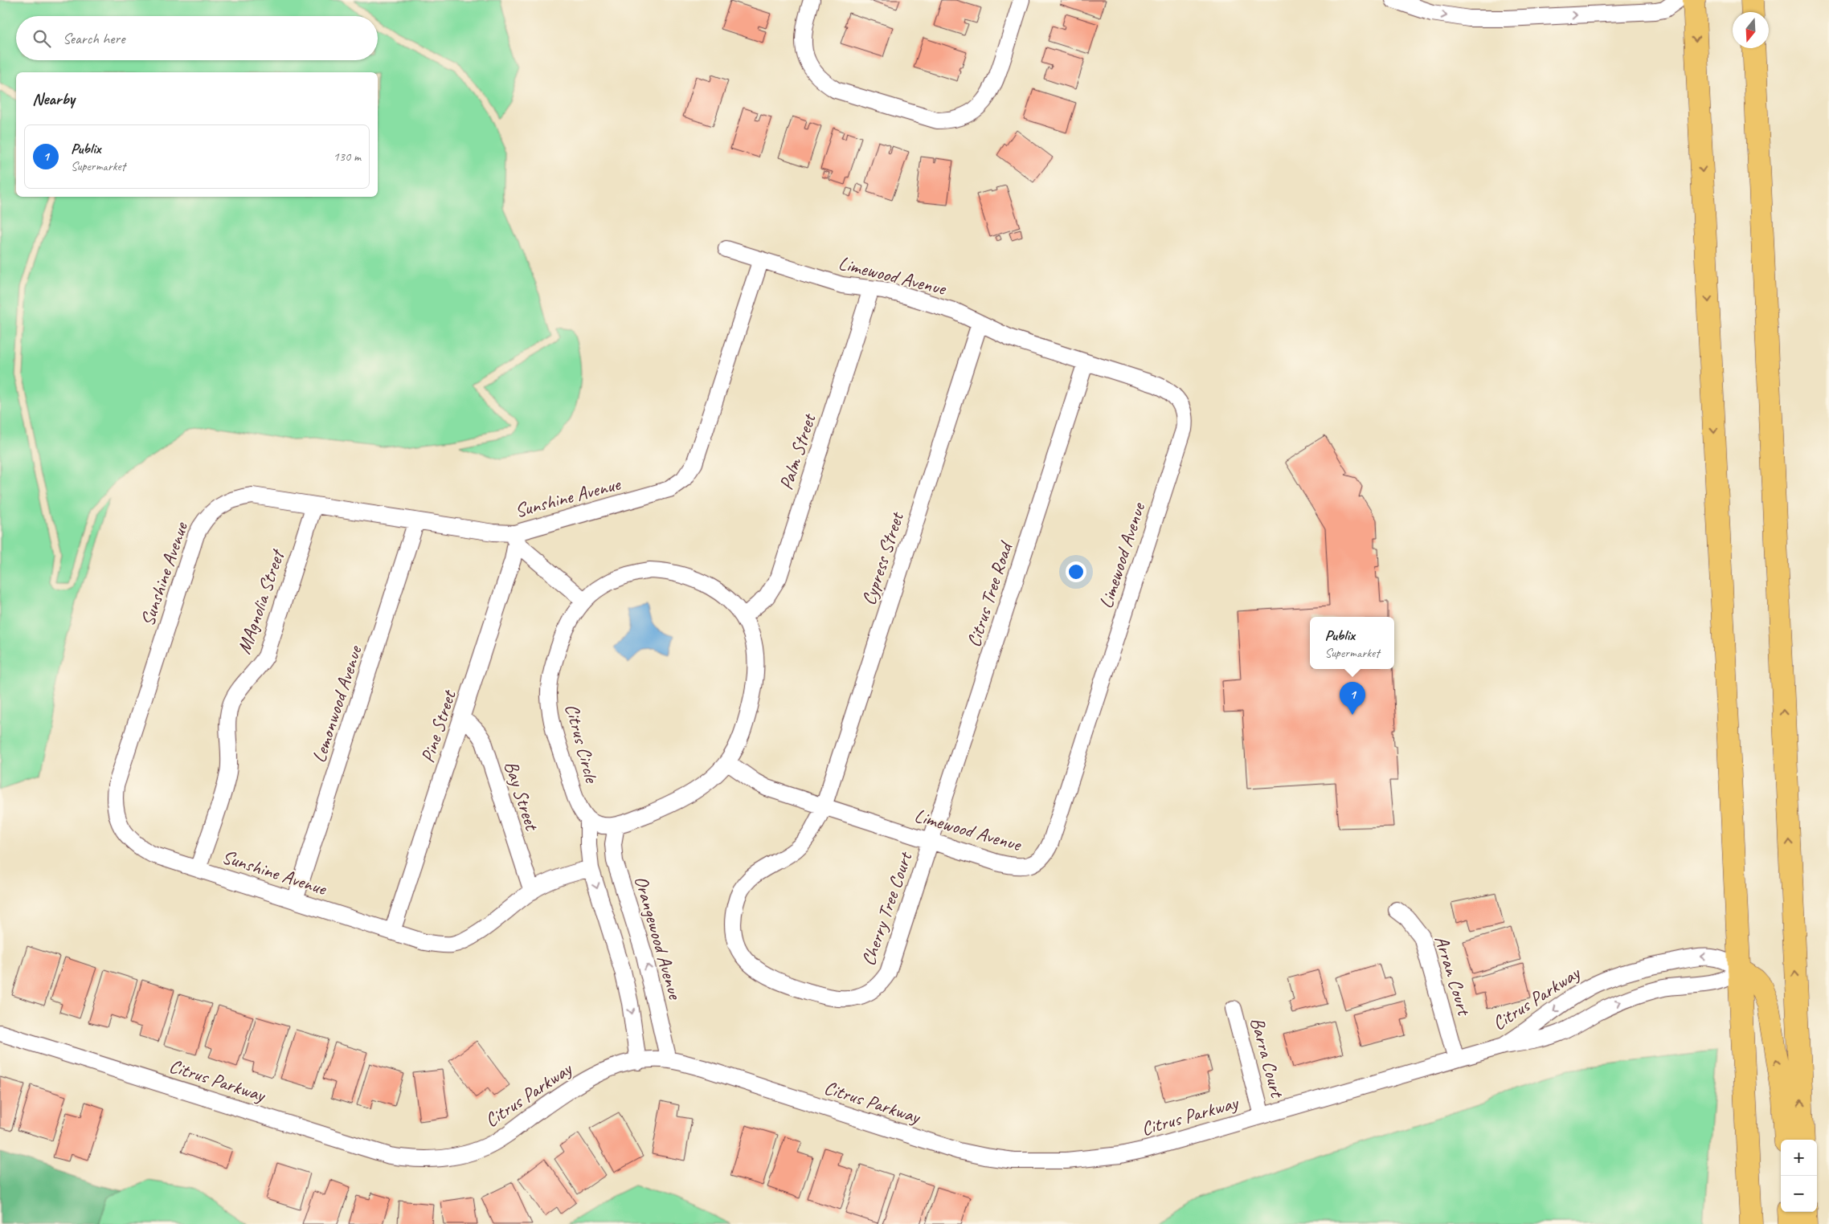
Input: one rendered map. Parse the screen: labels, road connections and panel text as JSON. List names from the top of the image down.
{
  "streets": {
    "street": [
      "Limewood Avenue",
      "Palm Street",
      "Sunshine Avenue",
      "Cypress Street",
      "Citrus Tree Road",
      "MAgnolia Street",
      "Lemonwood Avenue",
      "Pine Street",
      "Citrus Circle",
      "Bay Street",
      "Cherry Tree Court",
      "Orangewood Avenue",
      "Arran Court",
      "Citrus Parkway",
      "Barra Court"
    ]
  },
  "crossings": [
    ["Limewood Avenue", "Palm Street"],
    ["Limewood Avenue", "Sunshine Avenue"],
    ["Limewood Avenue", "Cypress Street"],
    ["Limewood Avenue", "Citrus Tree Road"],
    ["Limewood Avenue", "Citrus Circle"],
    ["Limewood Avenue", "Cherry Tree Court"],
    ["Palm Street", "Citrus Circle"],
    ["Sunshine Avenue", "MAgnolia Street"],
    ["Sunshine Avenue", "Lemonwood Avenue"],
    ["Sunshine Avenue", "Pine Street"],
    ["Sunshine Avenue", "Bay Street"],
    ["Cypress Street", "Cherry Tree Court"],
    ["Citrus Tree Road", "Cherry Tree Court"],
    ["Pine Street", "Bay Street"],
    ["Citrus Circle", "Orangewood Avenue"],
    ["Orangewood Avenue", "Citrus Parkway"],
    ["Arran Court", "Citrus Parkway"],
    ["Citrus Parkway", "Barra Court"]
  ],
  "north": "bottom",
  "page": {
    "search": "Search here",
    "heading": "Nearby",
    "list": [
      {
        "mark": "1",
        "name": "Publix",
        "note": "Supermarket",
        "value": "130 m"
      }
    ],
    "popup": ["Publix", "Supermarket"],
    "pins": "1",
    "map_buttons": ["+", "−"]
  }
}
